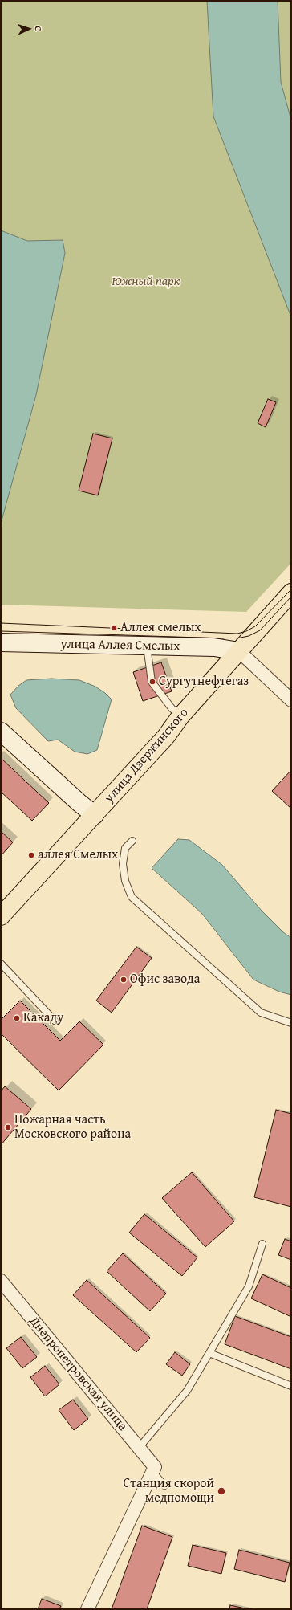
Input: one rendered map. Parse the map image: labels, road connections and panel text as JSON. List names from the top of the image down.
{
  "streets": {
    "main road": ["улица Аллея Смелых", "улица Дзержинского"],
    "street": ["Днепропетровская улица"]
  },
  "crossings": [
    ["улица Аллея Смелых", "улица Дзержинского"]
  ],
  "parks": ["Южный парк"],
  "places": [
    "Аллея смелых",
    "Сургутнефтегаз",
    "аллея Смелых",
    "Офис завода",
    "Какаду",
    "Пожарная часть Московского района",
    "Станция скорой медпомощи"
  ],
  "north": "right"
}
